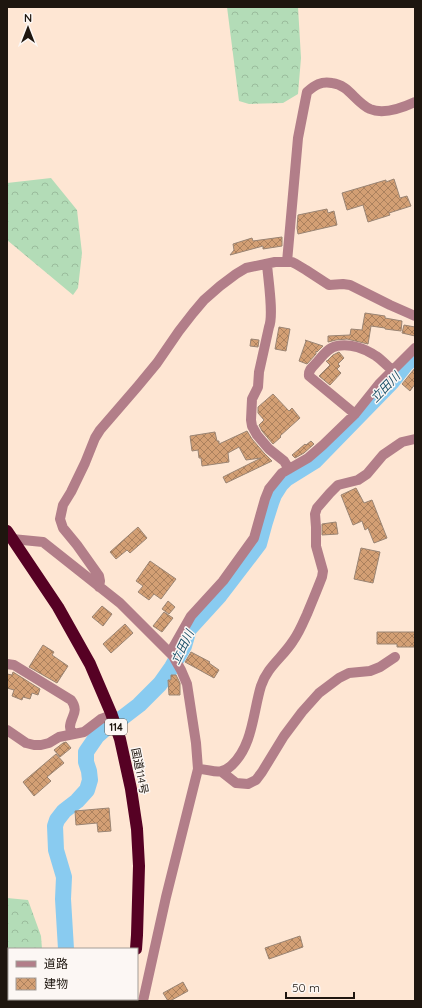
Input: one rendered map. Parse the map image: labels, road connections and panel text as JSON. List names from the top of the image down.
{
  "streets": {
    "highway": ["114", "国道114号"]
  },
  "water": ["立田川"],
  "legend": ["道路", "建物"],
  "scale_bar": "50 m",
  "north": "top"
}
